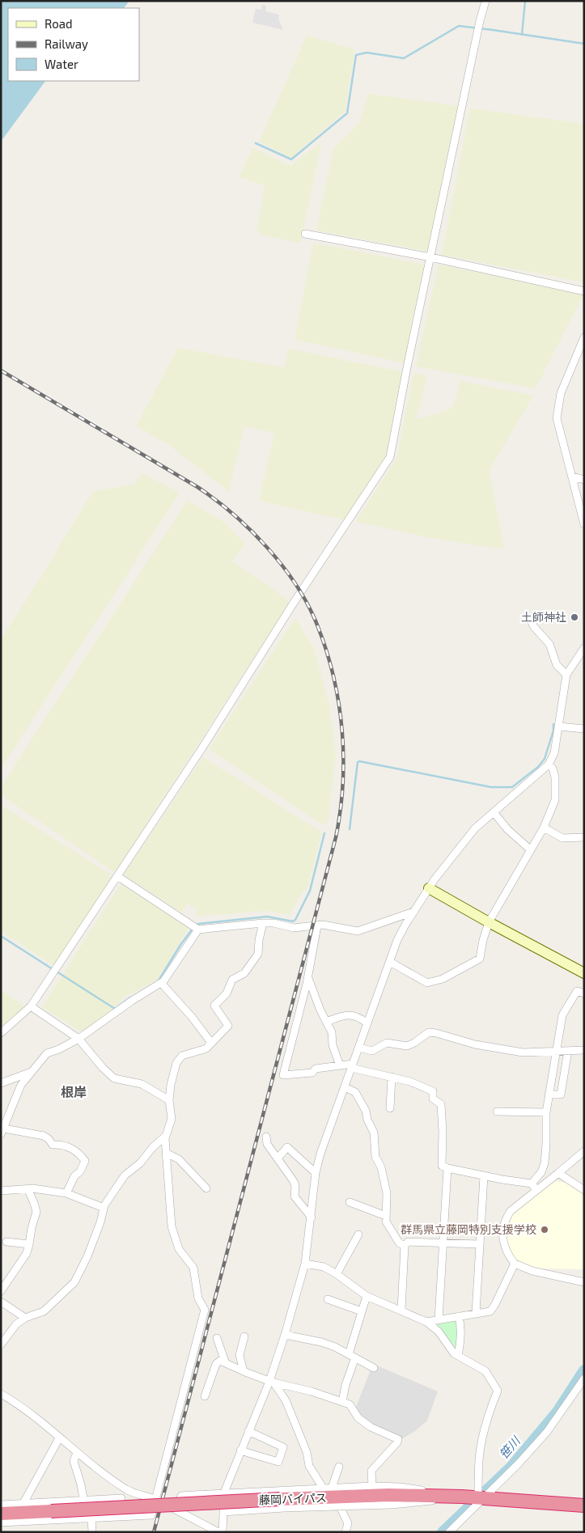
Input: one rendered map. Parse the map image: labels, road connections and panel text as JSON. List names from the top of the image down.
{
  "streets": {
    "highway": ["藤岡バイパス"]
  },
  "districts": ["根岸"],
  "water": ["笹川"],
  "places": ["土師神社", "群馬県立藤岡特別支援学校"],
  "legend": ["Road", "Railway", "Water"]
}
